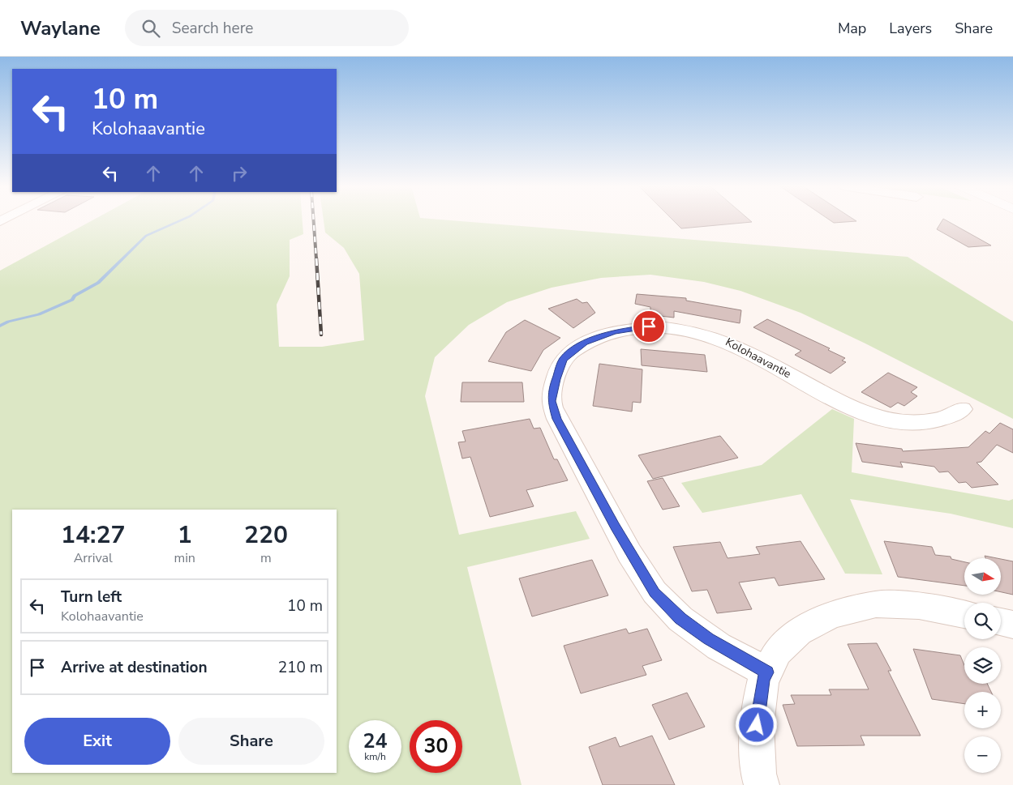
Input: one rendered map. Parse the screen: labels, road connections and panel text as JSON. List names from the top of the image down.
{
  "streets": {
    "street": ["Kolohaavantie"]
  },
  "north": "right",
  "page": {
    "header": "Waylane",
    "search": "Search here",
    "nav": ["Map", "Layers", "Share"],
    "turn": ["10 m", "Kolohaavantie"],
    "eta": [
      "14:27",
      "Arrival",
      "1",
      "min",
      "220",
      "m"
    ],
    "map_buttons": ["+", "−"],
    "list": [
      {
        "name": "Turn left",
        "note": "Kolohaavantie",
        "value": "10 m"
      },
      {
        "name": "Arrive at destination",
        "value": "210 m"
      }
    ],
    "buttons": ["Exit", "Share"],
    "speed": "24 km/h",
    "limit": "30"
  }
}
